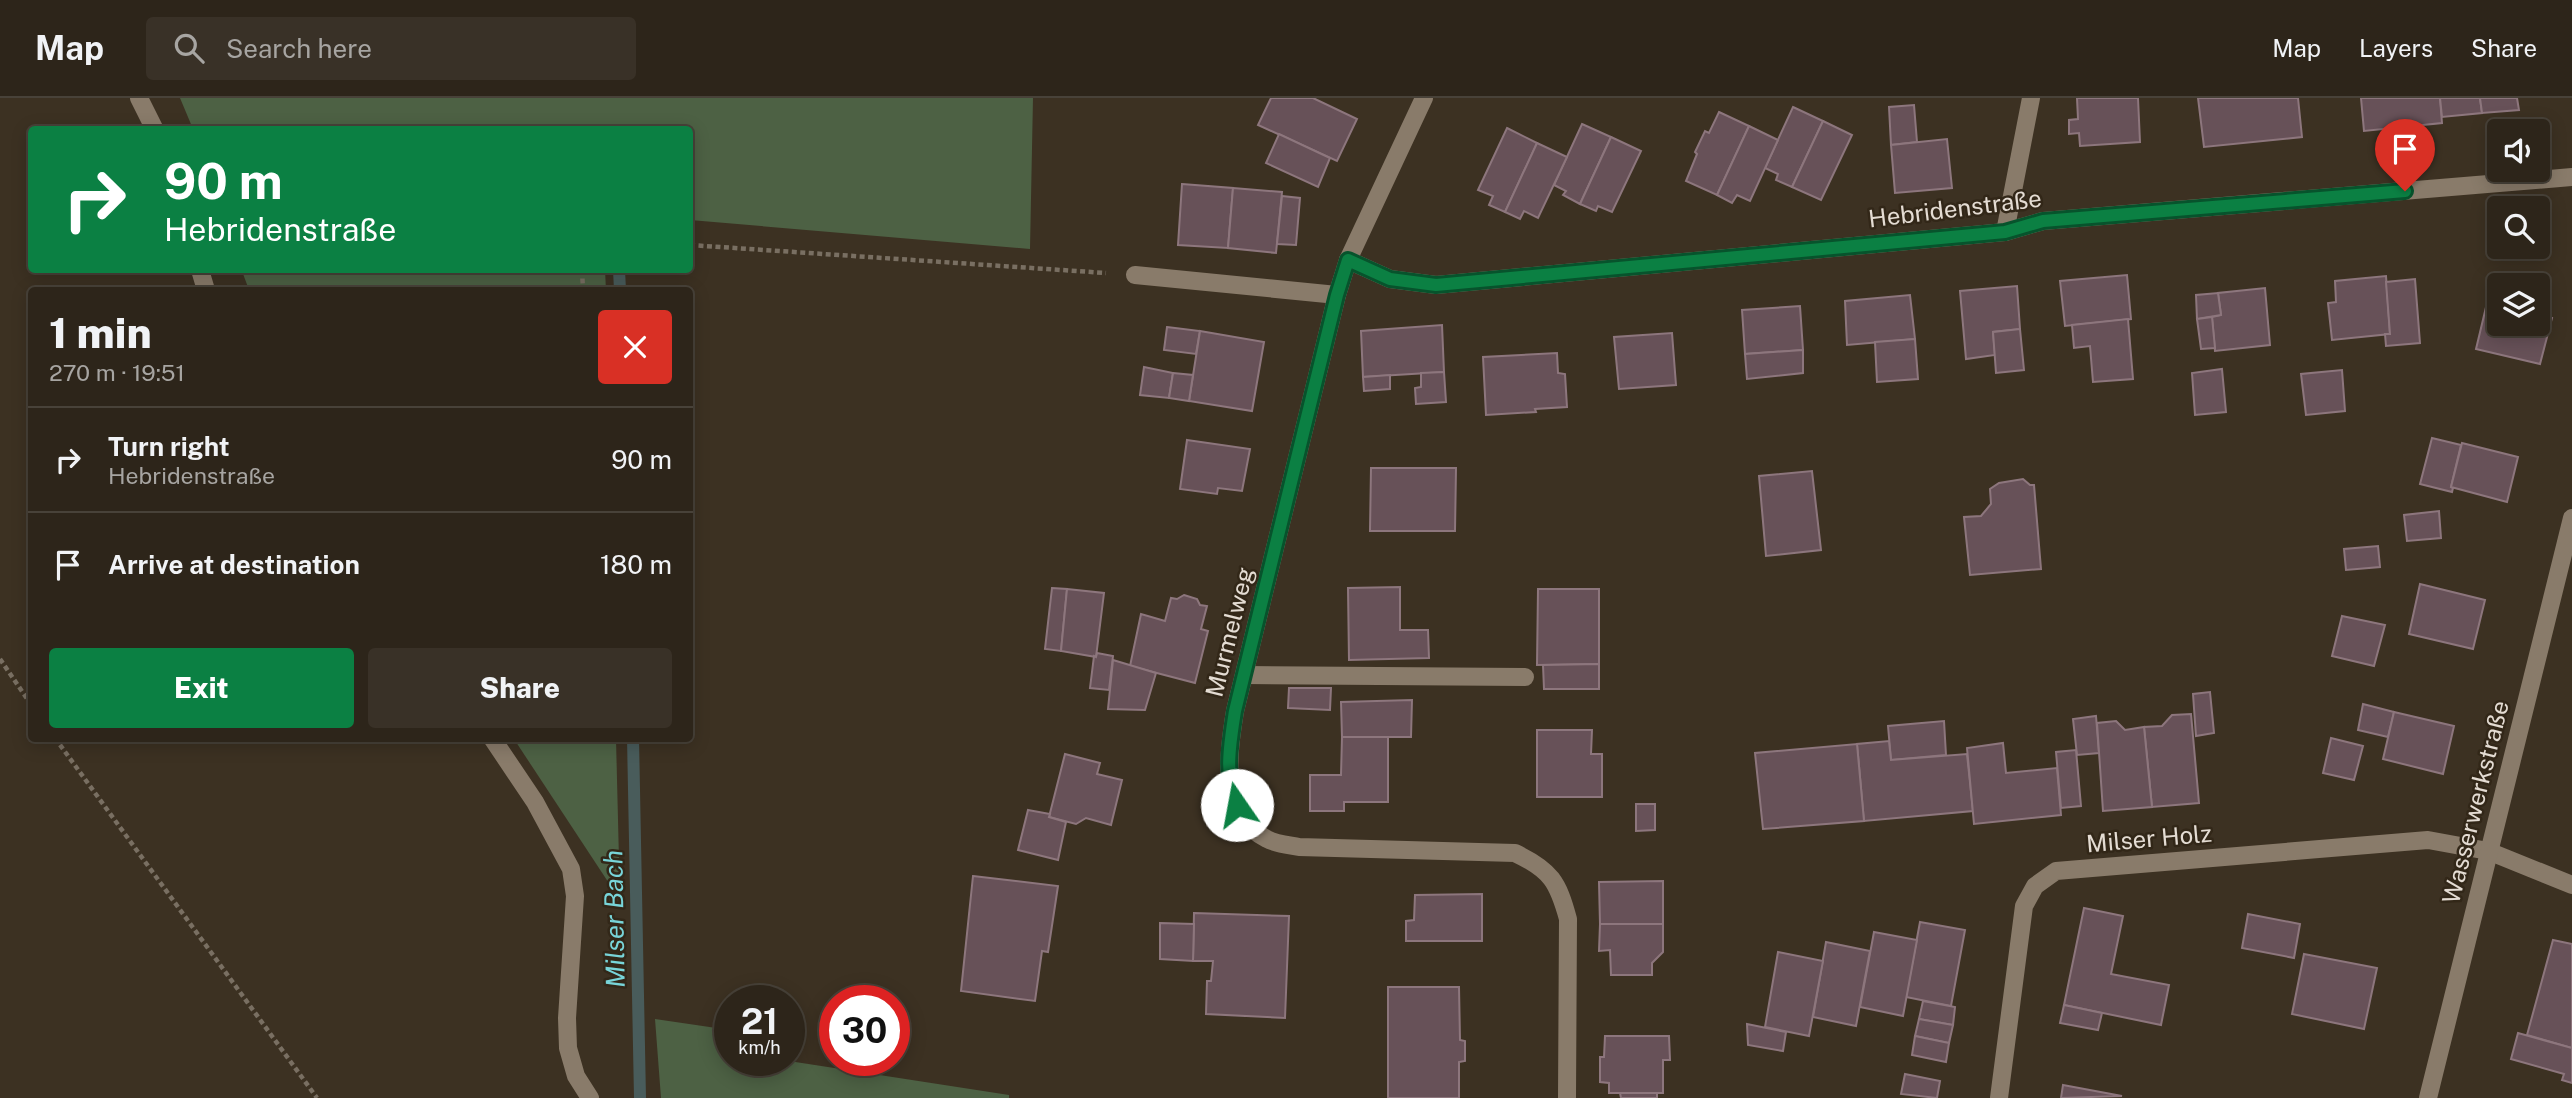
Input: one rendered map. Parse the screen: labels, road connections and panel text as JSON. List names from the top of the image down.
{
  "streets": {
    "street": [
      "Hebridenstraße",
      "Murmelweg",
      "Wasserwerkstraße",
      "Milser Holz"
    ]
  },
  "crossings": [
    ["Hebridenstraße", "Murmelweg"],
    ["Wasserwerkstraße", "Milser Holz"]
  ],
  "water": ["Milser Bach"],
  "page": {
    "header": "Map",
    "search": "Search here",
    "nav": ["Map", "Layers", "Share"],
    "turn": ["90 m", "Hebridenstraße"],
    "heading": ["1 min", "270 m · 19:51"],
    "list": [
      {
        "name": "Turn right",
        "note": "Hebridenstraße",
        "value": "90 m"
      },
      {
        "name": "Arrive at destination",
        "value": "180 m"
      }
    ],
    "buttons": ["Exit", "Share"],
    "speed": "21 km/h",
    "limit": "30"
  }
}
